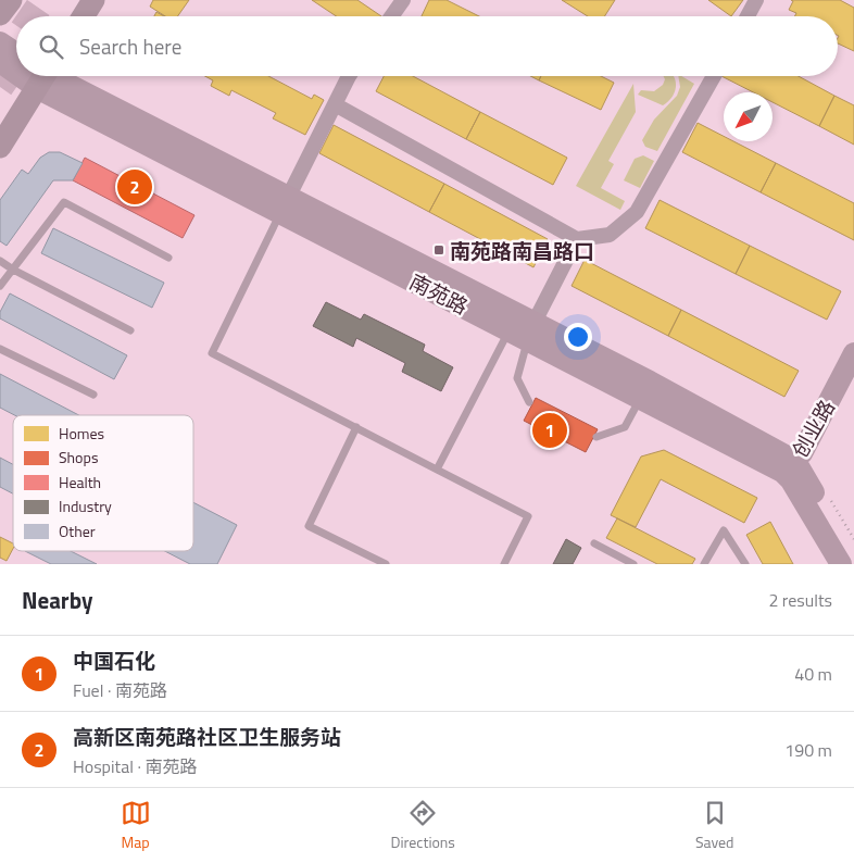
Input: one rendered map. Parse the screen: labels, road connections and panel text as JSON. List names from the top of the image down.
{
  "streets": {
    "street": ["南苑路", "创业路"]
  },
  "crossings": [
    ["南苑路", "创业路"]
  ],
  "places": {
    "transit": ["南苑路南昌路口"]
  },
  "legend": [
    "Homes",
    "Shops",
    "Health",
    "Industry",
    "Other"
  ],
  "north": "bottom left",
  "page": {
    "search": "Search here",
    "pins": ["2", "1"],
    "heading": ["Nearby", "2 results"],
    "list": [
      {
        "mark": "1",
        "name": "中国石化",
        "note": "Fuel · 南苑路",
        "value": "40 m"
      },
      {
        "mark": "2",
        "name": "高新区南苑路社区卫生服务站",
        "note": "Hospital · 南苑路",
        "value": "190 m"
      }
    ],
    "nav": ["Map", "Directions", "Saved"]
  }
}
